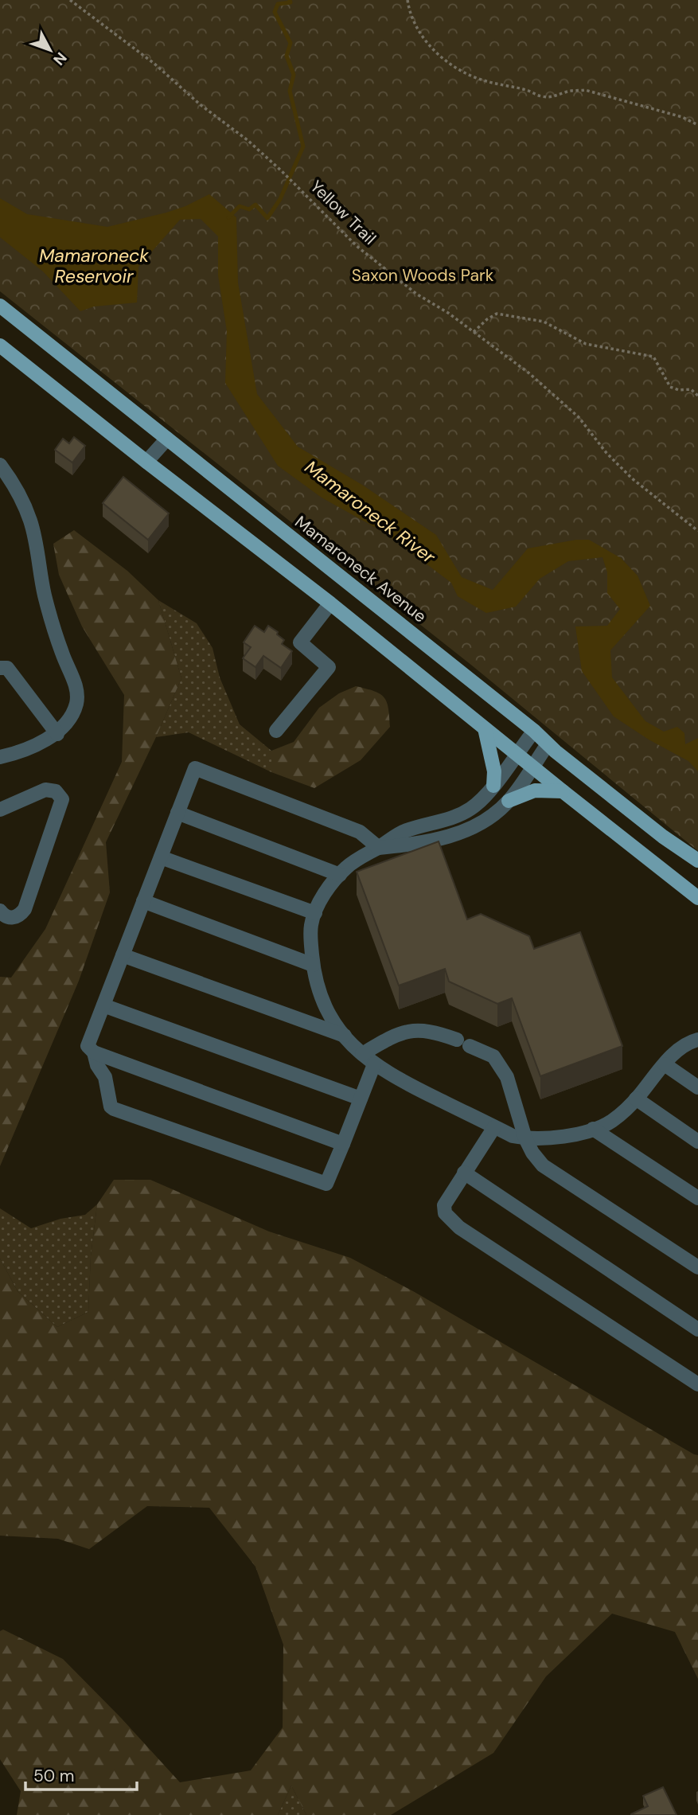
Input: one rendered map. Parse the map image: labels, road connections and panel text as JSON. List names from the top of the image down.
{
  "streets": {
    "main road": ["Mamaroneck Avenue"],
    "path": ["Yellow Trail"]
  },
  "water": ["Mamaroneck Reservoir", "Mamaroneck River"],
  "parks": ["Saxon Woods Park"],
  "scale_bar": "50 m",
  "north": "bottom right"
}
